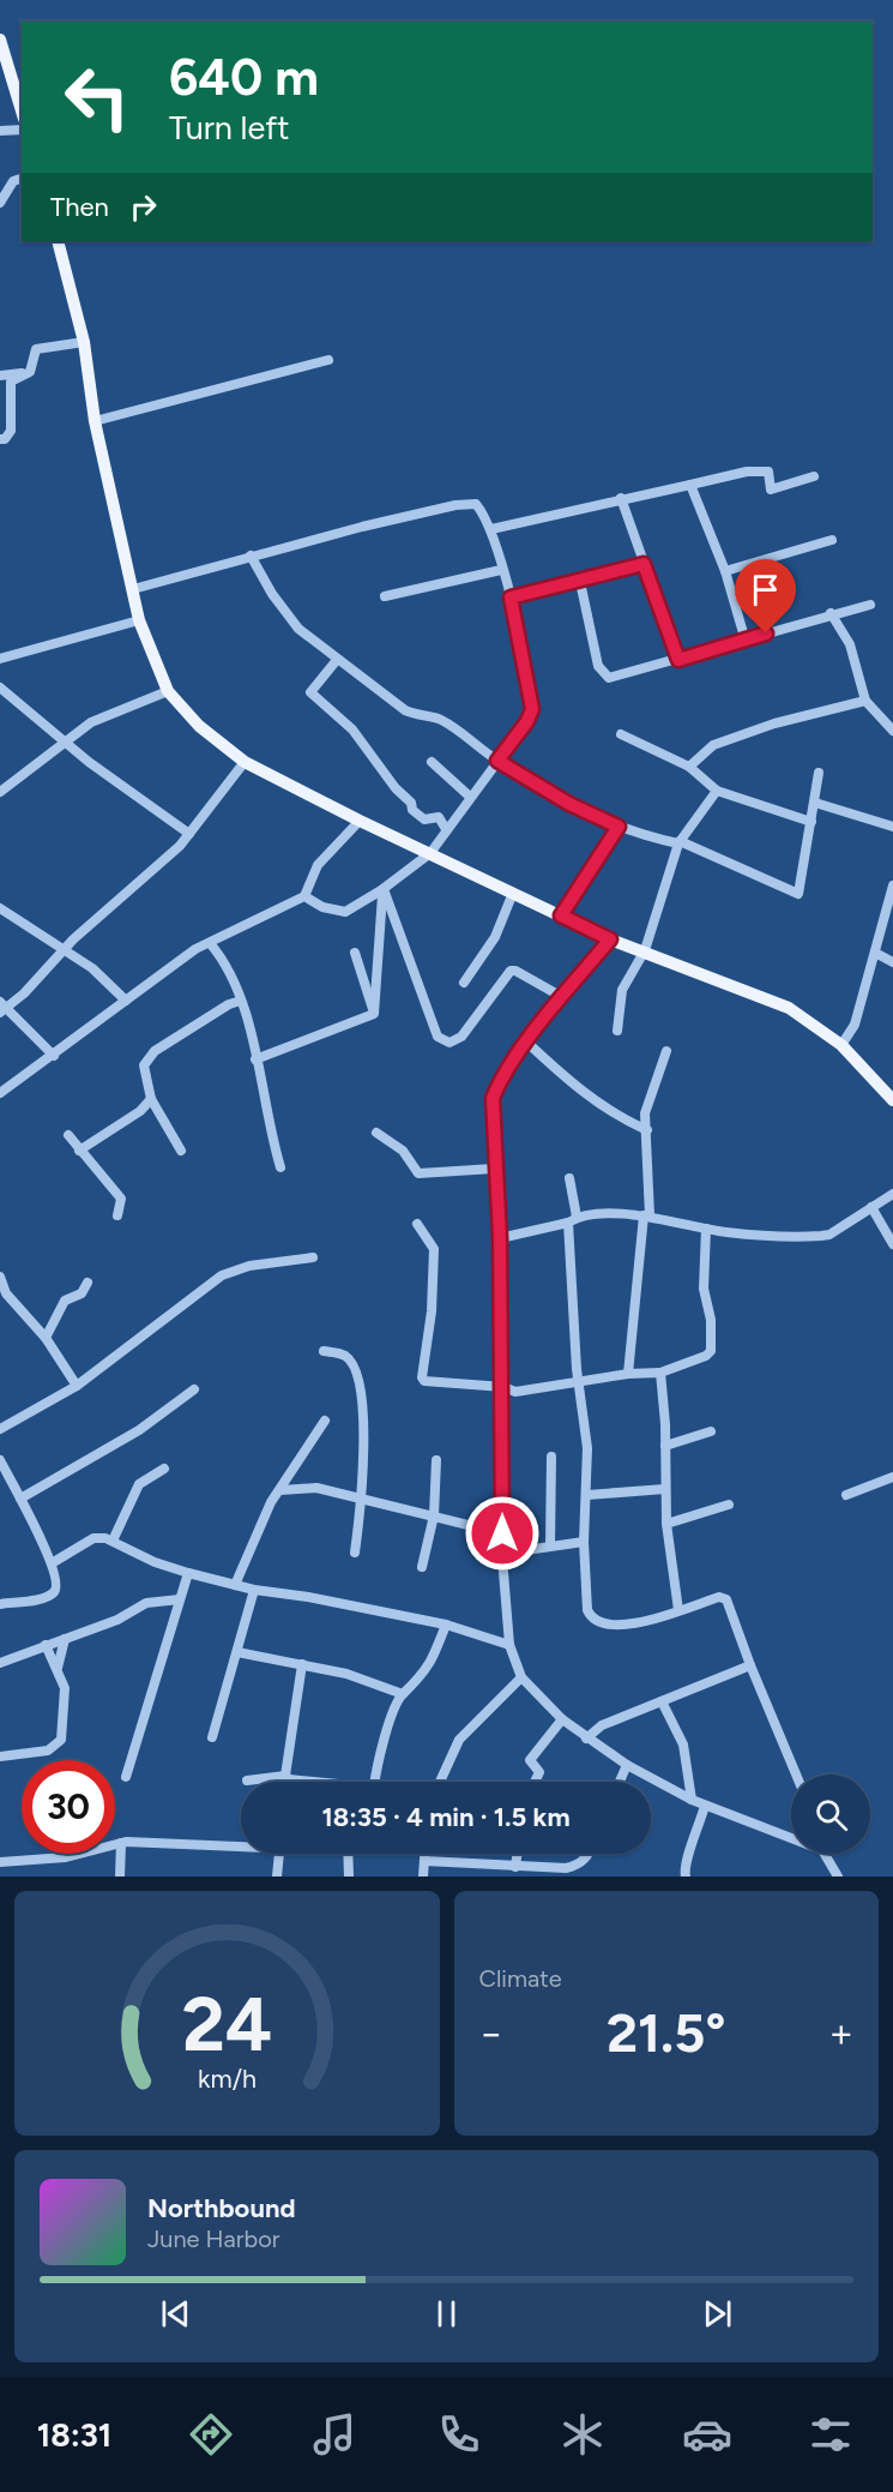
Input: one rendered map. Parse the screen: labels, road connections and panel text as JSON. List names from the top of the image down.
{
  "page": {
    "turn": ["640 m", "Turn left"],
    "then": "Then",
    "limit": "30",
    "trip": "18:35 · 4 min · 1.5 km",
    "tile": "Climate",
    "heat": ["−", "21.5°", "+"],
    "song": ["Northbound", "June Harbor"],
    "tabs": "18:31",
    "gauge": ["24", "km/h"]
  }
}
